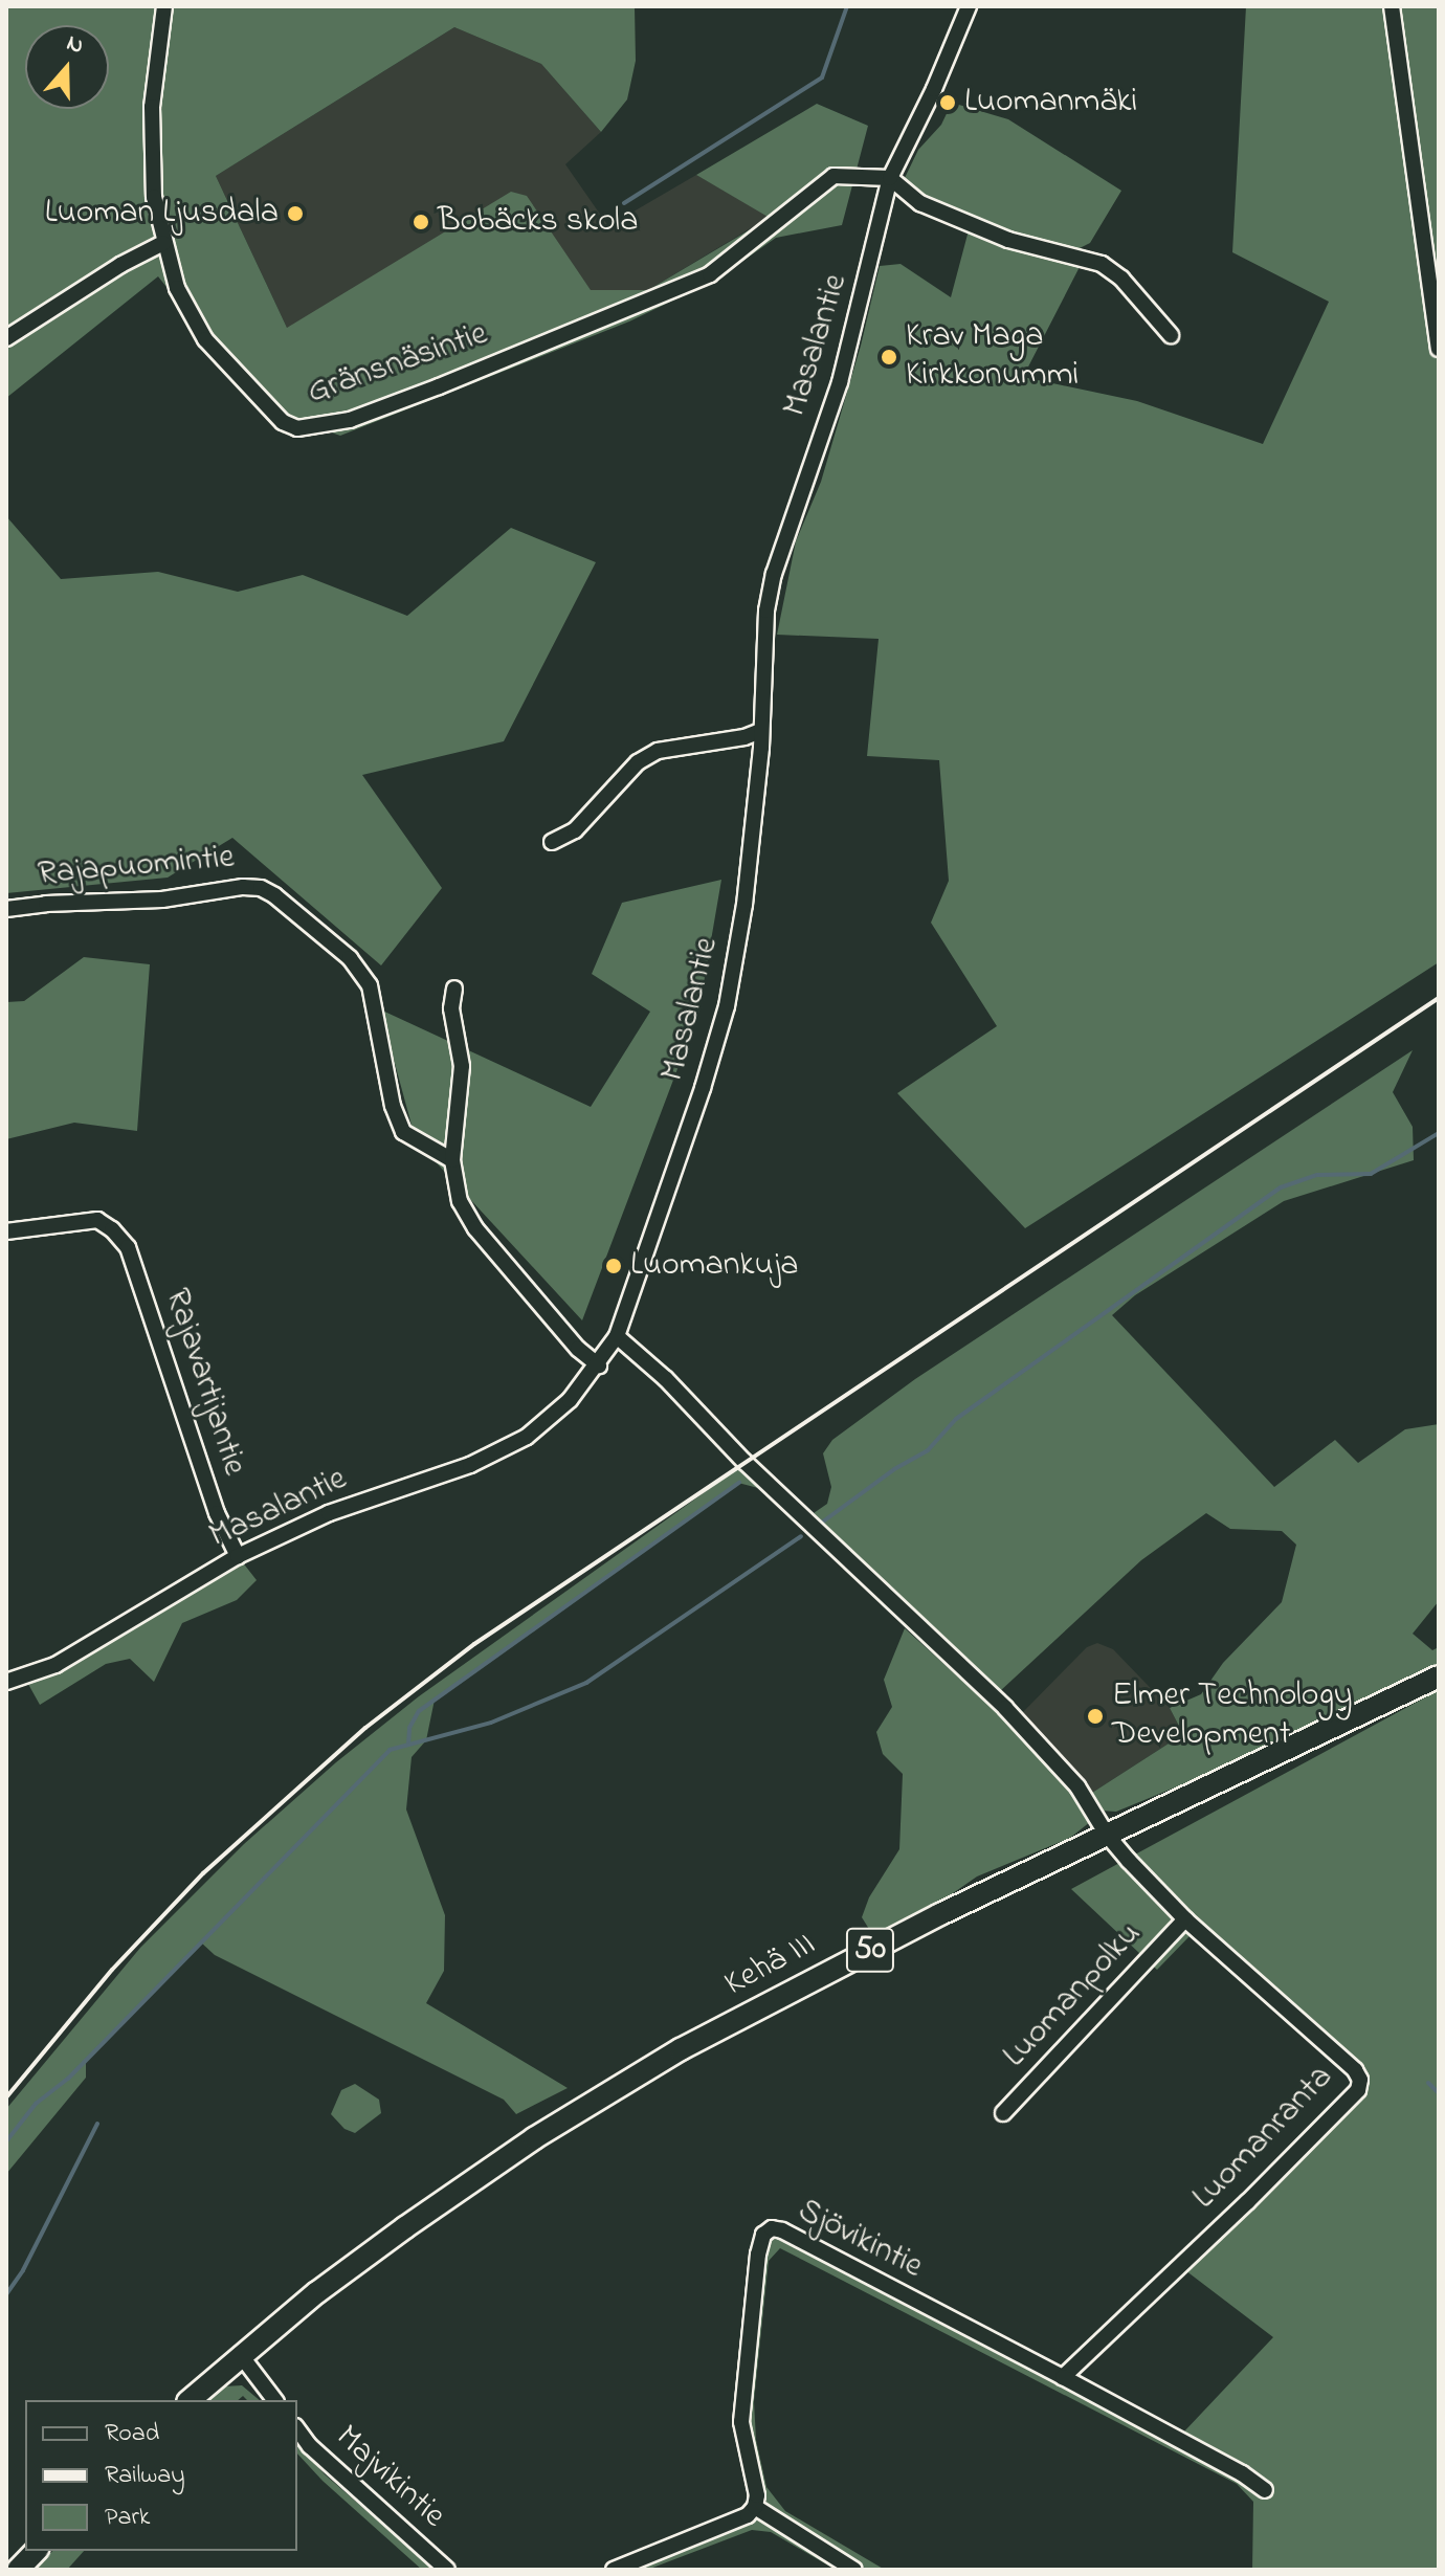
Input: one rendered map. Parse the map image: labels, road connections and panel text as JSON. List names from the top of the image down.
{
  "streets": {
    "highway": ["50", "Kehä III"],
    "street": [
      "Masalantie",
      "Gränsnäsintie",
      "Rajapuomintie",
      "Rajavartijantie",
      "Luomanpolku",
      "Luomanranta",
      "Sjövikintie",
      "Majvikintie"
    ]
  },
  "crossings": [
    ["Masalantie", "Gränsnäsintie"],
    ["Masalantie", "Rajavartijantie"],
    ["Kehä III", "Luomanranta"],
    ["Luomanpolku", "Luomanranta"],
    ["Luomanranta", "Sjövikintie"]
  ],
  "places": [
    "Luomanmäki",
    "Luoman Ljusdala",
    "Bobäcks skola",
    "Krav Maga Kirkkonummi",
    "Luomankuja",
    "Elmer Technology Development"
  ],
  "legend": ["Road", "Railway", "Park"],
  "north": "top"
}
